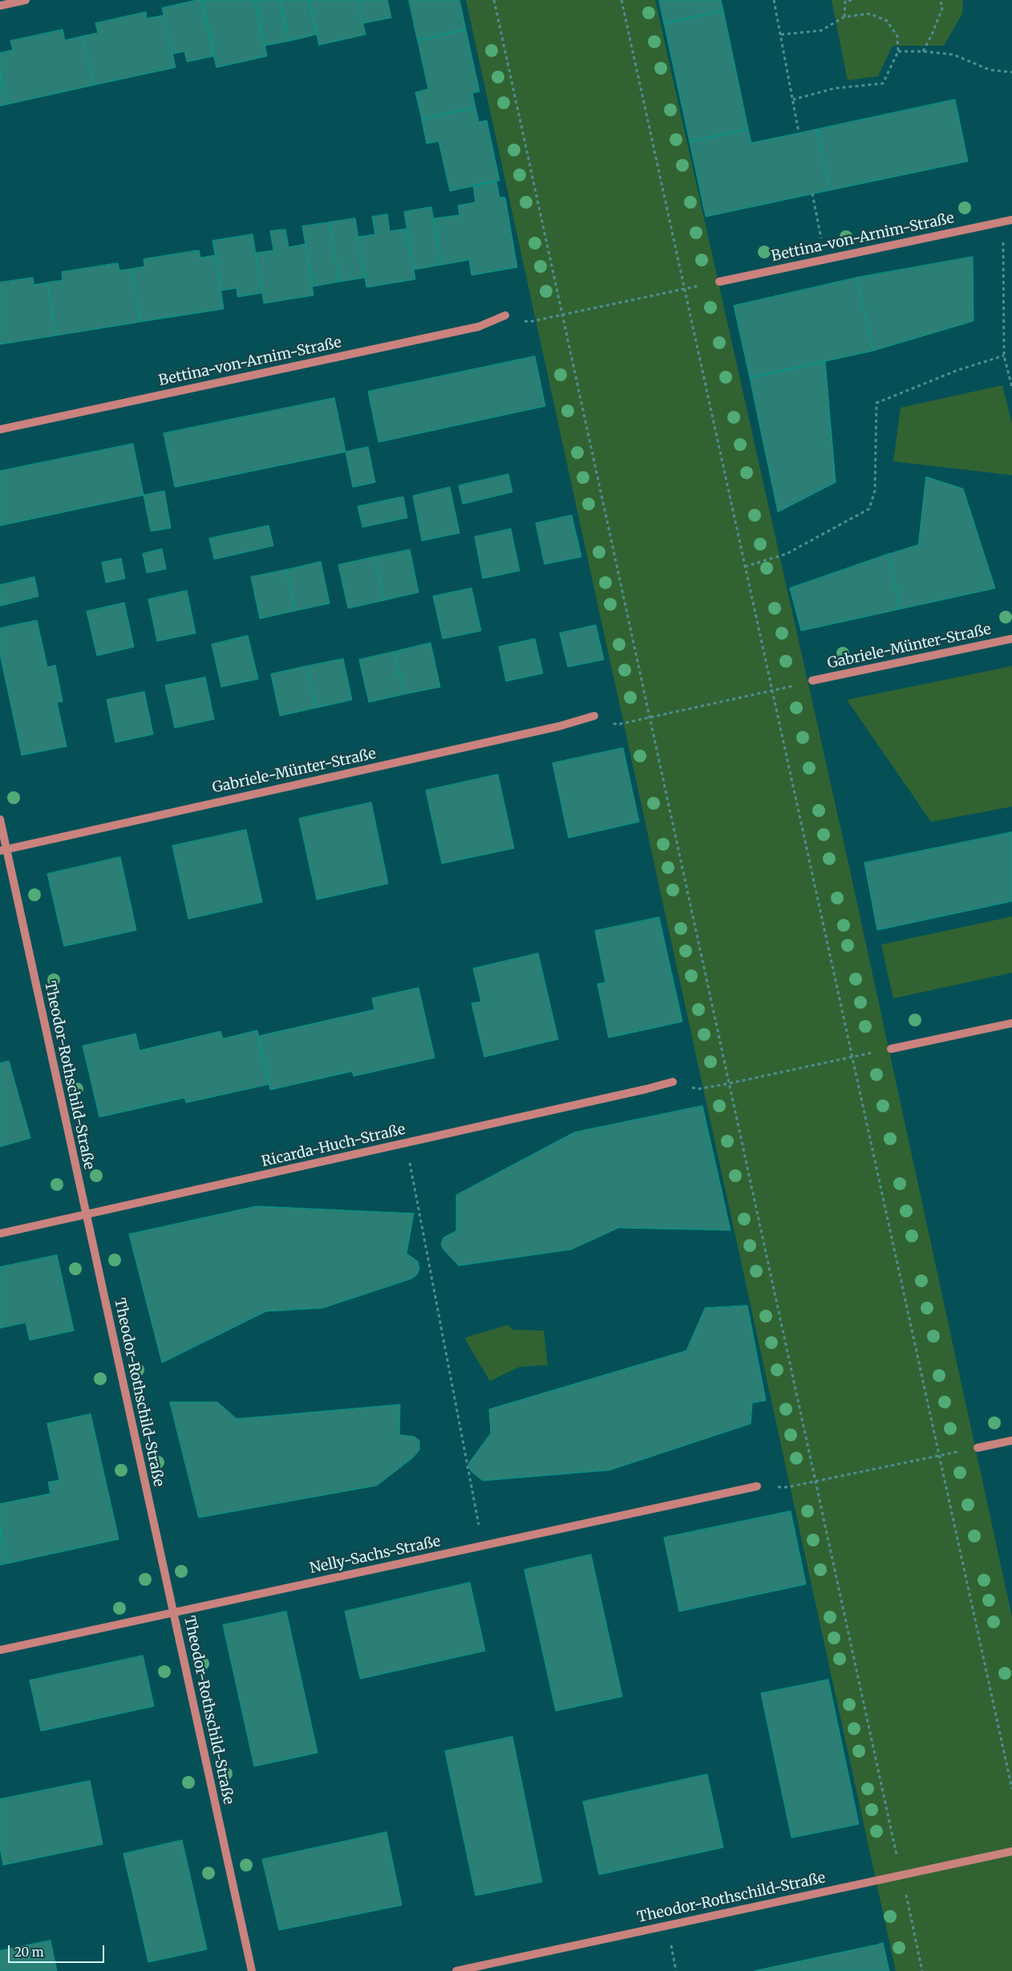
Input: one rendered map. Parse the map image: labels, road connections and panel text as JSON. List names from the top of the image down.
{
  "streets": {
    "street": [
      "Bettina-von-Arnim-Straße",
      "Gabriele-Münter-Straße",
      "Theodor-Rothschild-Straße",
      "Ricarda-Huch-Straße",
      "Nelly-Sachs-Straße"
    ]
  },
  "crossings": [
    ["Gabriele-Münter-Straße", "Theodor-Rothschild-Straße"],
    ["Theodor-Rothschild-Straße", "Ricarda-Huch-Straße"],
    ["Theodor-Rothschild-Straße", "Nelly-Sachs-Straße"]
  ],
  "scale_bar": "20 m"
}
